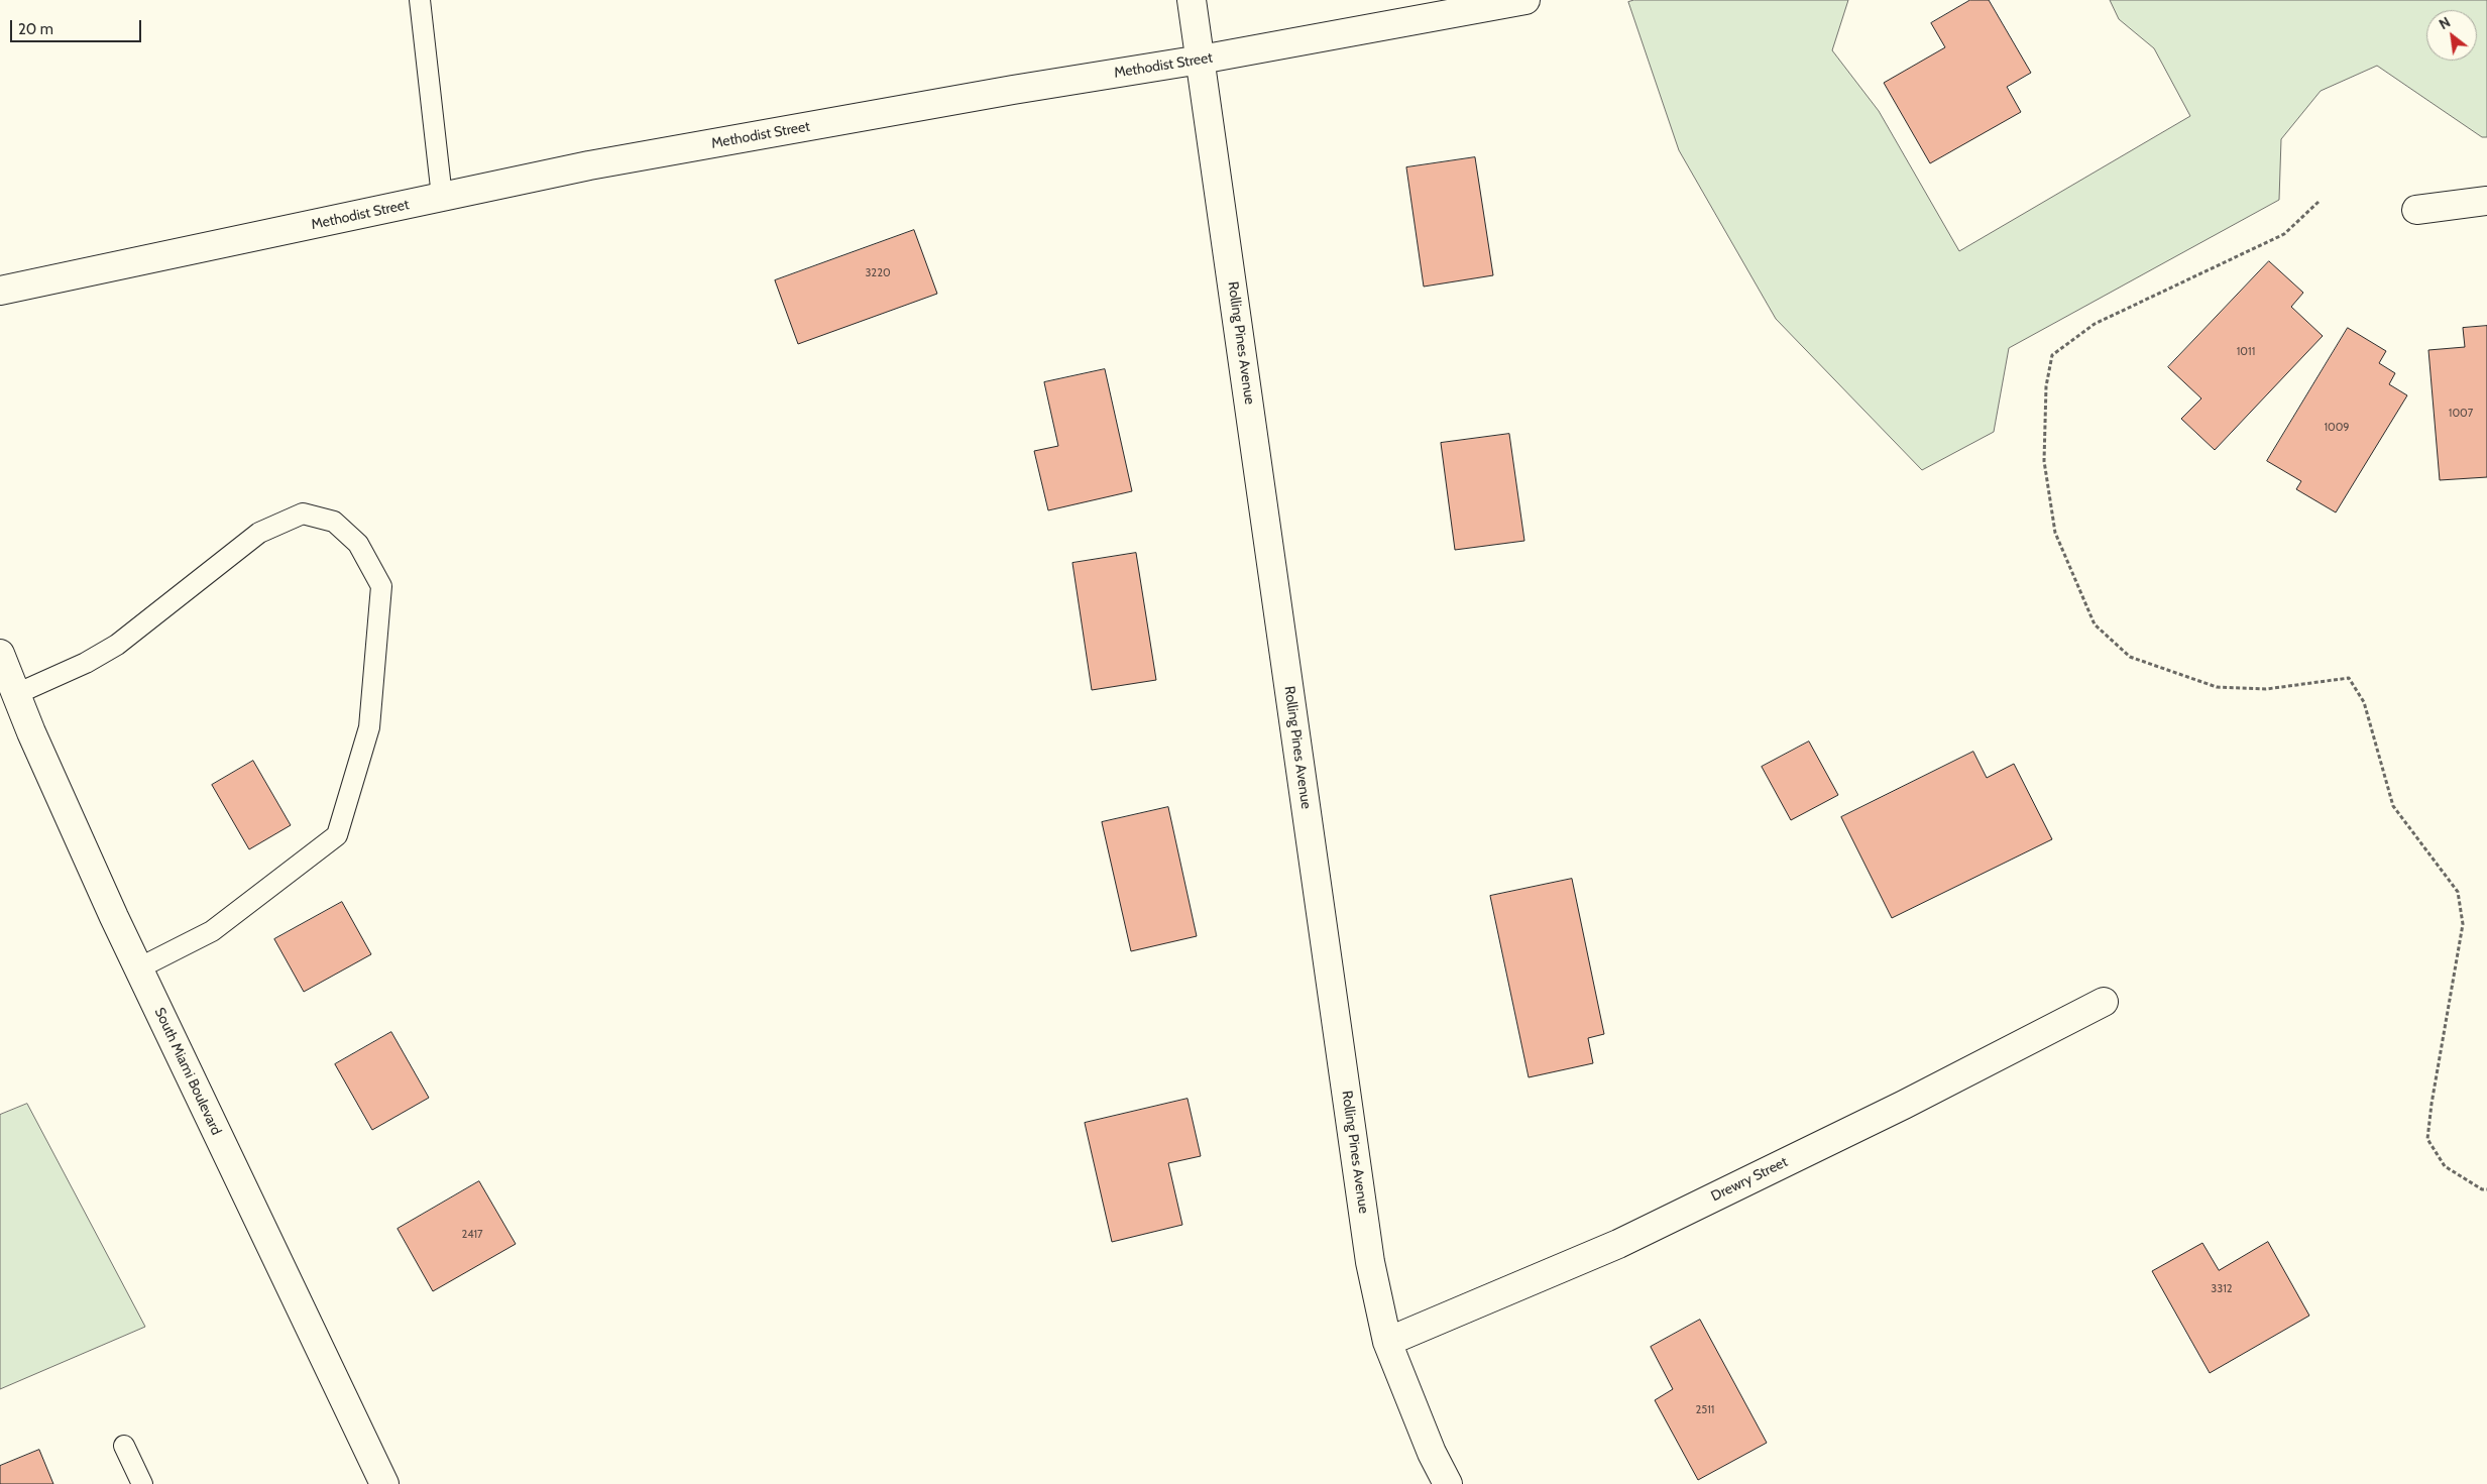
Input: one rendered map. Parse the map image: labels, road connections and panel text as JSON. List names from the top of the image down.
{
  "streets": {
    "street": [
      "Methodist Street",
      "Rolling Pines Avenue",
      "South Miami Boulevard",
      "Drewry Street"
    ]
  },
  "crossings": [
    ["Methodist Street", "Rolling Pines Avenue"],
    ["Rolling Pines Avenue", "Drewry Street"]
  ],
  "house_numbers": [
    "3220",
    "1011",
    "1007",
    "1009",
    "2417",
    "3312",
    "2511"
  ],
  "scale_bar": "20 m",
  "north": "top left"
}
